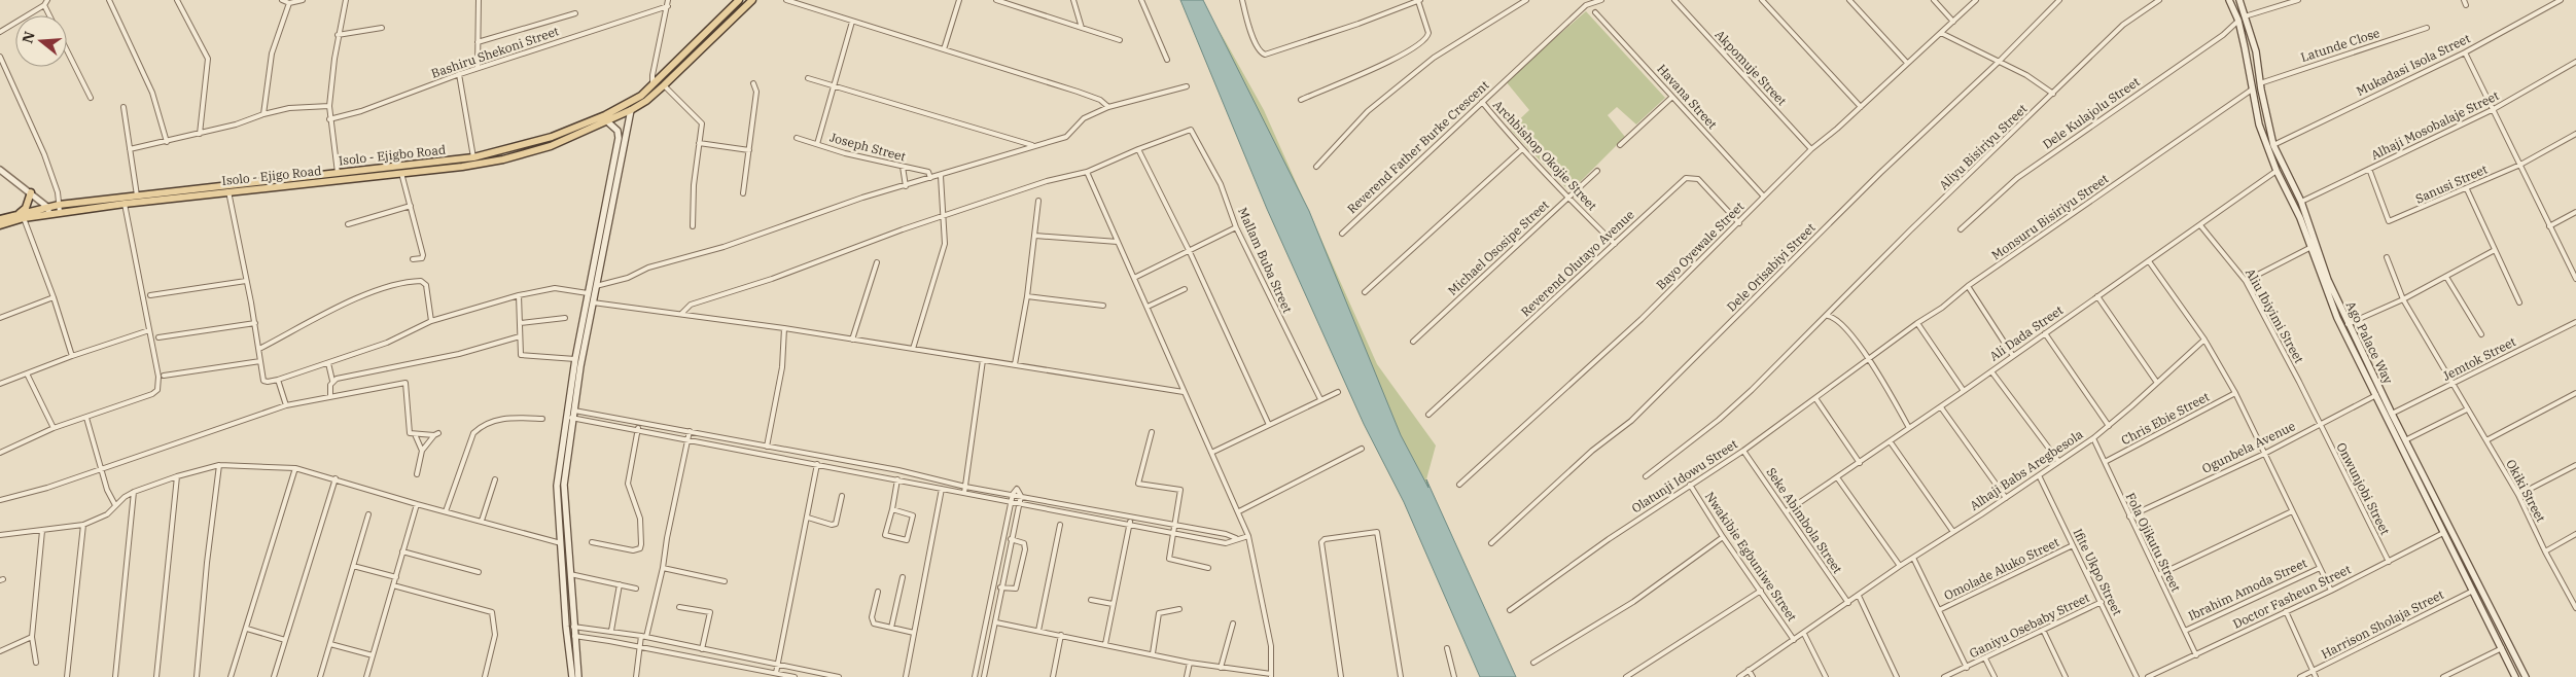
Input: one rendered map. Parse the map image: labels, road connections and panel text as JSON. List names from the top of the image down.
{
  "streets": {
    "main road": ["Isolo - Ejigbo Road", "Isolo - Ejigo Road", "Ago Palace Way"],
    "street": [
      "Latunde Close",
      "Bashiru Shekoni Street",
      "Mukadasi Isola Street",
      "Akpomuje Street",
      "Havana Street",
      "Dele Kulajolu Street",
      "Alhaji Mosobalaje Street",
      "Joseph Street",
      "Reverend Father Burke Crescent",
      "Aliyu Bisiriyu Street",
      "Archbishop Okojie Street",
      "Sanusi Street",
      "Monsuru Bisiriyu Street",
      "Bayo Oyewale Street",
      "Michael Ososipe Street",
      "Mallam Buba Street",
      "Reverend Olutayo Avenue",
      "Dele Orisabiyi Street",
      "Aliu Ibiyimi Street",
      "Ali Dada Street",
      "Jemtok Street",
      "Chris Ebie Street",
      "Ogunbela Avenue",
      "Alhaji Babs Aregbesola",
      "Olatunji Idowu Street",
      "Onwunjobi Street",
      "Okiki Street",
      "Seke Abimbola Street",
      "Fola Ojikutu Street",
      "Nwakibie Egbuniwe Street",
      "Omolade Aluko Street",
      "Ifite Ukpo Street",
      "Ibrahim Amoda Street",
      "Doctor Fasheun Street",
      "Harrison Sholaja Street",
      "Ganiyu Osebaby Street"
    ]
  },
  "crossings": [
    ["Latunde Close", "Ago Palace Way"],
    ["Mukadasi Isola Street", "Ago Palace Way"],
    ["Akpomuje Street", "Bayo Oyewale Street"],
    ["Havana Street", "Bayo Oyewale Street"],
    ["Dele Kulajolu Street", "Ago Palace Way"],
    ["Alhaji Mosobalaje Street", "Sanusi Street"],
    ["Alhaji Mosobalaje Street", "Ago Palace Way"],
    ["Reverend Father Burke Crescent", "Archbishop Okojie Street"],
    ["Isolo - Ejigbo Road", "Isolo - Ejigo Road"],
    ["Archbishop Okojie Street", "Michael Ososipe Street"],
    ["Archbishop Okojie Street", "Reverend Olutayo Avenue"],
    ["Monsuru Bisiriyu Street", "Ago Palace Way"],
    ["Monsuru Bisiriyu Street", "Olatunji Idowu Street"],
    ["Bayo Oyewale Street", "Reverend Olutayo Avenue"],
    ["Aliu Ibiyimi Street", "Ali Dada Street"],
    ["Aliu Ibiyimi Street", "Ogunbela Avenue"],
    ["Aliu Ibiyimi Street", "Onwunjobi Street"],
    ["Ali Dada Street", "Ago Palace Way"],
    ["Ali Dada Street", "Seke Abimbola Street"],
    ["Ago Palace Way", "Jemtok Street"],
    ["Ago Palace Way", "Ogunbela Avenue"],
    ["Ago Palace Way", "Doctor Fasheun Street"],
    ["Ago Palace Way", "Harrison Sholaja Street"],
    ["Jemtok Street", "Okiki Street"],
    ["Chris Ebie Street", "Fola Ojikutu Street"],
    ["Ogunbela Avenue", "Onwunjobi Street"],
    ["Ogunbela Avenue", "Fola Ojikutu Street"],
    ["Alhaji Babs Aregbesola", "Seke Abimbola Street"],
    ["Alhaji Babs Aregbesola", "Fola Ojikutu Street"],
    ["Alhaji Babs Aregbesola", "Nwakibie Egbuniwe Street"],
    ["Alhaji Babs Aregbesola", "Ifite Ukpo Street"],
    ["Olatunji Idowu Street", "Seke Abimbola Street"],
    ["Olatunji Idowu Street", "Nwakibie Egbuniwe Street"],
    ["Onwunjobi Street", "Doctor Fasheun Street"],
    ["Fola Ojikutu Street", "Ibrahim Amoda Street"],
    ["Fola Ojikutu Street", "Doctor Fasheun Street"],
    ["Omolade Aluko Street", "Ifite Ukpo Street"],
    ["Ifite Ukpo Street", "Ganiyu Osebaby Street"]
  ],
  "north": "left"
}
